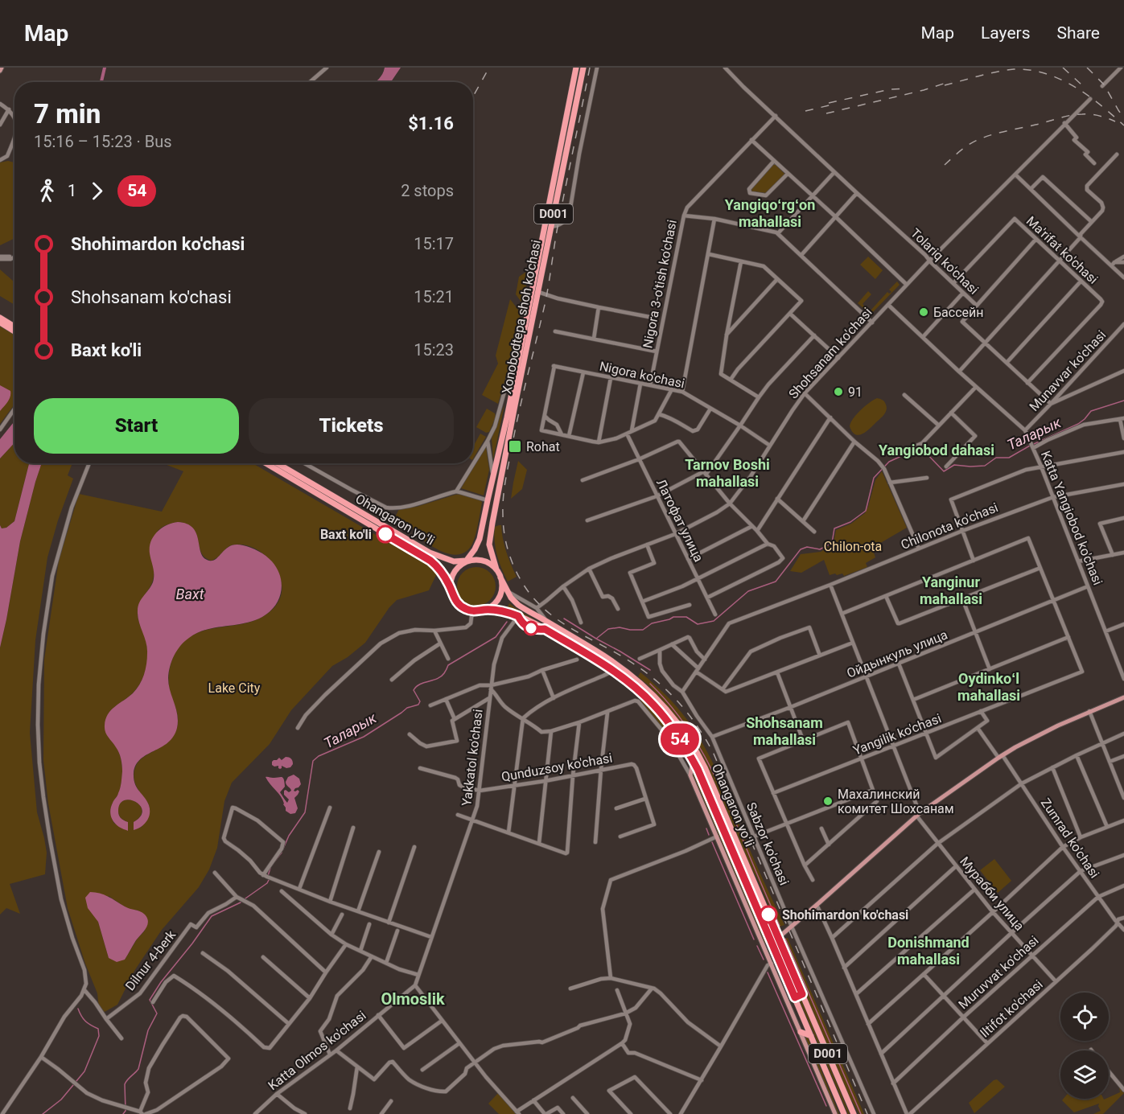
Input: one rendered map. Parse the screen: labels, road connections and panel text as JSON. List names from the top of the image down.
{
  "streets": {
    "highway": ["D001", "Xonobodtepa shoh ko'chasi", "Ohangaron yoʻli"],
    "street": [
      "Ma'rifat ko'chasi",
      "Tolariq ko'chasi",
      "Nigora 3-o'tish ko'chasi",
      "Shohsanam ko'chasi",
      "Munavvar ko'chasi",
      "Nigora ko'chasi",
      "Katta Yangiobod ko'chasi",
      "Латофат улица",
      "Chilonota ko'chasi",
      "Ойдынкуль улица",
      "Yangilik ko'chasi",
      "Yakkatol ko'chasi",
      "Qunduzsoy ko'chasi",
      "Zumrad ko'chasi",
      "Sabzor ko'chasi",
      "Мурабби улица",
      "Dilnur 4-berk",
      "Muruvvat ko'chasi",
      "Iltifot ko'chasi",
      "Katta Olmos ko'chasi"
    ]
  },
  "crossings": [
    ["D001", "Xonobodtepa shoh ko'chasi"],
    ["D001", "Ohangaron yoʻli"],
    ["Ma'rifat ko'chasi", "Tolariq ko'chasi"],
    ["Tolariq ko'chasi", "Shohsanam ko'chasi"],
    ["Tolariq ko'chasi", "Munavvar ko'chasi"],
    ["Nigora 3-o'tish ko'chasi", "Nigora ko'chasi"],
    ["Xonobodtepa shoh ko'chasi", "Ohangaron yoʻli"],
    ["Shohsanam ko'chasi", "Nigora ko'chasi"],
    ["Shohsanam ko'chasi", "Katta Yangiobod ko'chasi"],
    ["Shohsanam ko'chasi", "Латофат улица"],
    ["Munavvar ko'chasi", "Katta Yangiobod ko'chasi"],
    ["Katta Yangiobod ko'chasi", "Chilonota ko'chasi"],
    ["Katta Yangiobod ko'chasi", "Ойдынкуль улица"],
    ["Ohangaron yoʻli", "Yakkatol ko'chasi"],
    ["Chilonota ko'chasi", "Sabzor ko'chasi"],
    ["Chilonota ko'chasi", "Мурабби улица"],
    ["Ойдынкуль улица", "Sabzor ko'chasi"],
    ["Ойдынкуль улица", "Мурабби улица"],
    ["Yangilik ko'chasi", "Мурабби улица"],
    ["Yakkatol ko'chasi", "Qunduzsoy ko'chasi"],
    ["Yakkatol ko'chasi", "Katta Olmos ko'chasi"],
    ["Zumrad ko'chasi", "Muruvvat ko'chasi"],
    ["Zumrad ko'chasi", "Iltifot ko'chasi"],
    ["Мурабби улица", "Muruvvat ko'chasi"],
    ["Мурабби улица", "Iltifot ko'chasi"]
  ],
  "districts": [
    "Yangiqoʻrgʻon mahallasi",
    "Yangiobod dahasi",
    "Tarnov Boshi mahallasi",
    "Yanginur mahallasi",
    "Oydinkoʻl mahallasi",
    "Shohsanam mahallasi",
    "Donishmand mahallasi",
    "Olmoslik"
  ],
  "water": ["Таларык", "Baхt"],
  "parks": ["Chilon-ota", "Lake City"],
  "places": {
    "other": [
      "Бассейн",
      "91",
      "Baxt ko'li",
      "Махалинский комитет Шохcанам",
      "Shohimardon ko'chasi"
    ],
    "transit": ["Rohat"]
  },
  "lines": ["bus line 54"],
  "page": {
    "header": "Map",
    "nav": ["Map", "Layers", "Share"],
    "on_map": "54",
    "heading": ["7 min", "15:16 – 15:23 · Bus", "$1.16"],
    "legs": ["1", "54", "2 stops"],
    "list": [
      {
        "name": "Shohimardon ko'chasi",
        "value": "15:17"
      },
      {
        "name": "Shohsanam ko'chasi",
        "value": "15:21"
      },
      {
        "name": "Baxt ko'li",
        "value": "15:23"
      }
    ],
    "buttons": ["Start", "Tickets"]
  }
}
